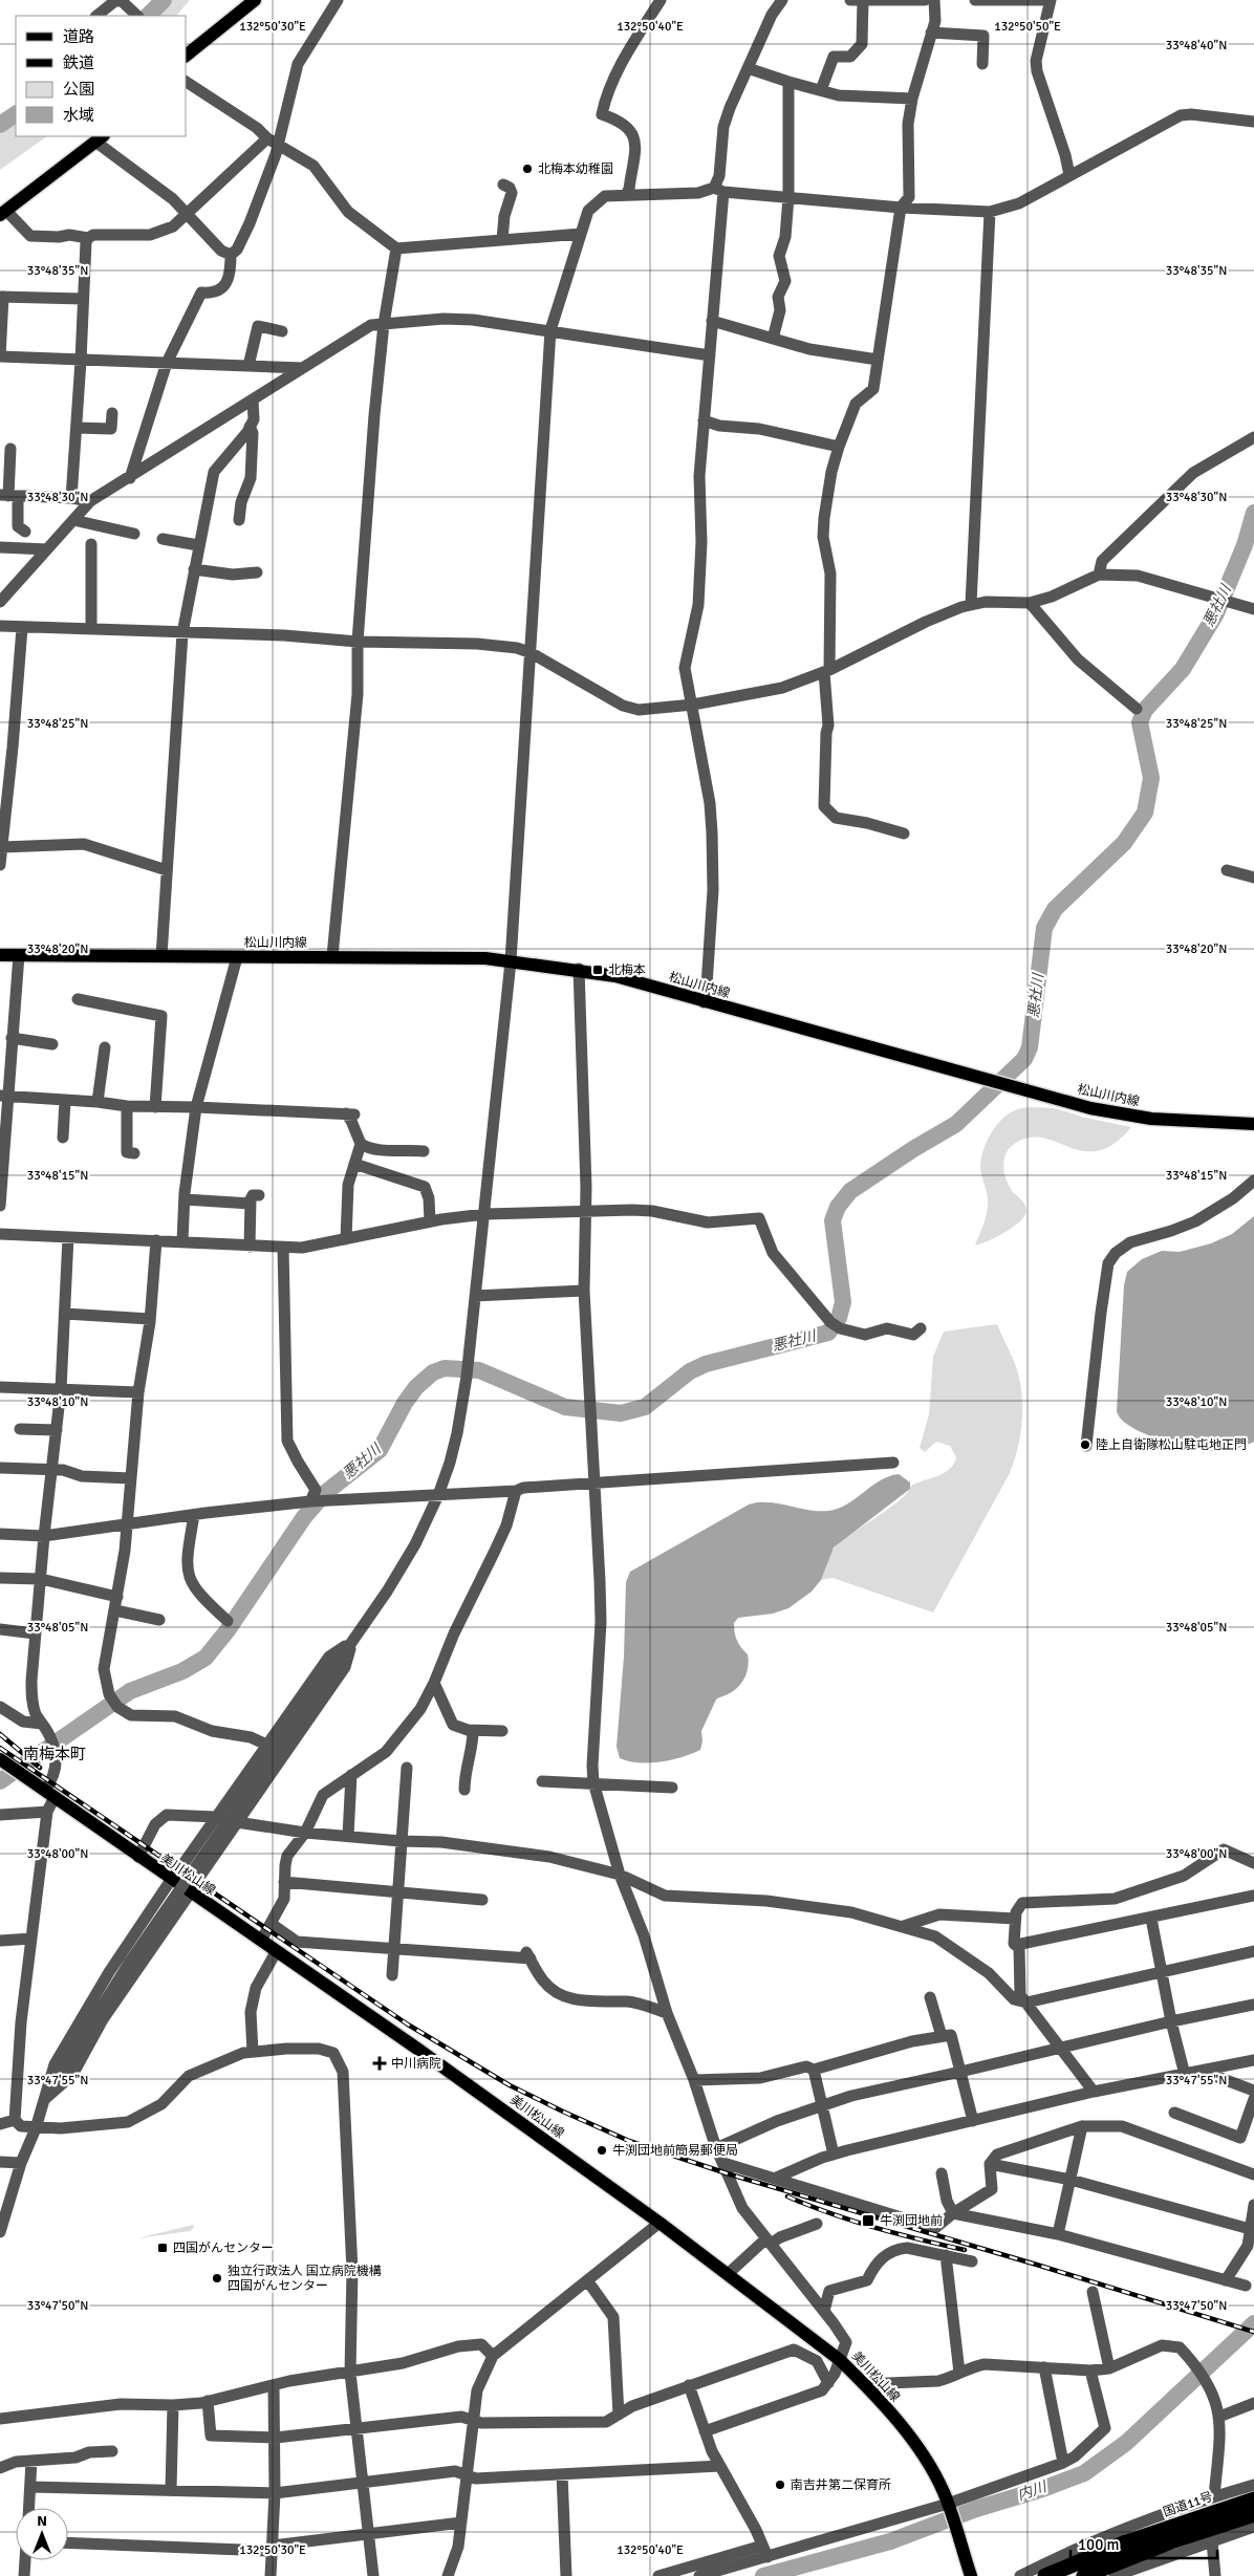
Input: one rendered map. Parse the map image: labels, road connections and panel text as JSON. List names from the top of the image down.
{
  "streets": {
    "highway": ["国道11号"],
    "main road": ["松山川内線", "美川松山線"]
  },
  "districts": ["南梅本町"],
  "water": ["悪社川", "内川"],
  "places": {
    "other": [
      "北梅本幼稚園",
      "陸上自衛隊松山駐屯地正門",
      "牛渕団地前簡易郵便局",
      "独立行政法人 国立病院機構 四国がんセンター",
      "南吉井第二保育所"
    ],
    "transit": ["北梅本", "牛渕団地前", "四国がんセンター"],
    "health": ["中川病院"]
  },
  "legend": [
    "道路",
    "鉄道",
    "公園",
    "水域"
  ],
  "scale_bar": "100 m",
  "north": "top",
  "coordinates": [
    "132°50'30\"E",
    "132°50'40\"E",
    "132°50'50\"E",
    "33°48'40\"N",
    "33°48'35\"N",
    "33°48'30\"N",
    "33°48'25\"N",
    "33°48'20\"N",
    "33°48'15\"N",
    "33°48'10\"N",
    "33°48'05\"N",
    "33°48'00\"N",
    "33°47'55\"N",
    "33°47'50\"N"
  ]
}
